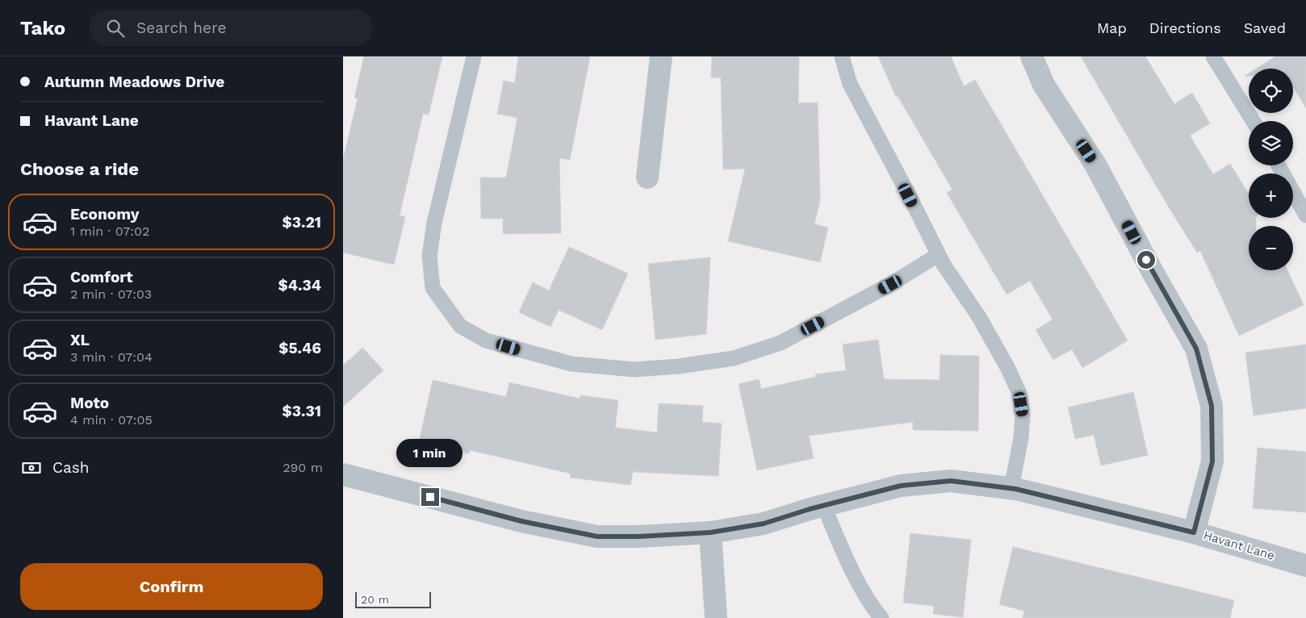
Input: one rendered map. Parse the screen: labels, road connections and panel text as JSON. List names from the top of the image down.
{
  "streets": {
    "street": ["Havant Lane"]
  },
  "scale_bar": "20 m",
  "page": {
    "header": "Tako",
    "search": "Search here",
    "nav": ["Map", "Directions", "Saved"],
    "banner": ["Autumn Meadows Drive", "Havant Lane"],
    "map_buttons": ["+", "−"],
    "heading": "Choose a ride",
    "list": [
      {
        "name": "Economy",
        "note": "1 min · 07:02",
        "value": "$3.21"
      },
      {
        "name": "Comfort",
        "note": "2 min · 07:03",
        "value": "$4.34"
      },
      {
        "name": "XL",
        "note": "3 min · 07:04",
        "value": "$5.46"
      },
      {
        "name": "Moto",
        "note": "4 min · 07:05",
        "value": "$3.31"
      }
    ],
    "bubble": "1 min",
    "pay": ["Cash", "290 m"],
    "buttons": "Confirm",
    "scale": "20 m"
  }
}
